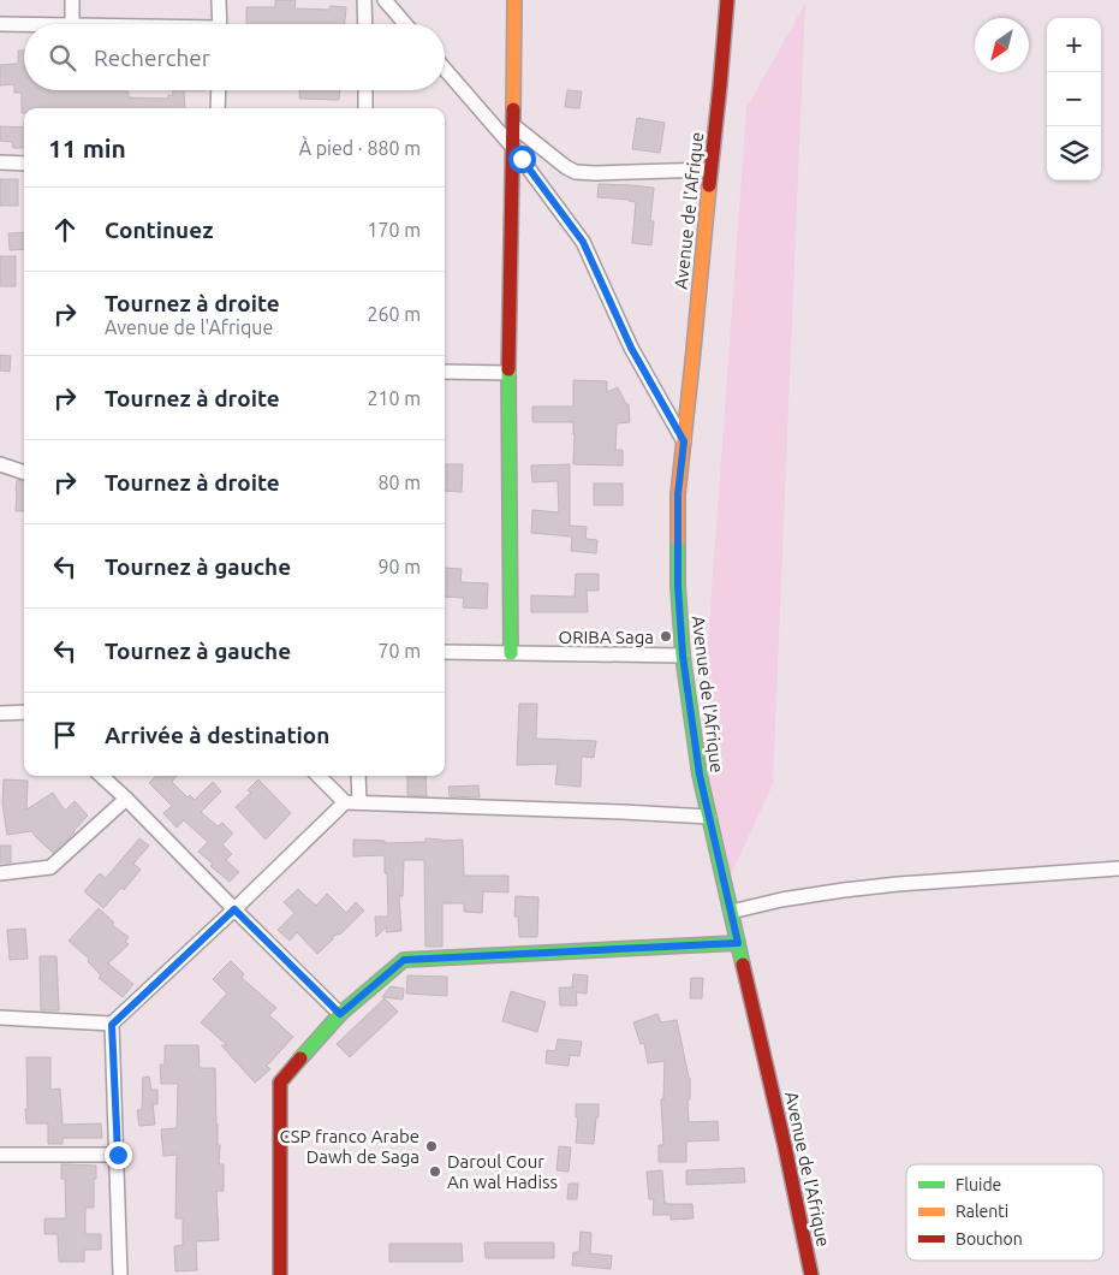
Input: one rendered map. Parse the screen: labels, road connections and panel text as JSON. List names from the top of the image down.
{
  "streets": {
    "street": ["Avenue de l'Afrique"]
  },
  "places": ["ORIBA Saga", "CSP franco Arabe Dawh de Saga", "Daroul Cour An wal Hadiss"],
  "legend": ["Fluide", "Ralenti", "Bouchon"],
  "north": "bottom left",
  "page": {
    "map_buttons": ["+", "−"],
    "search": "Rechercher",
    "heading": ["11 min", "À pied · 880 m"],
    "list": [
      ["Continuez", "170 m"],
      ["Tournez à droite", "Avenue de l'Afrique", "260 m"],
      ["Tournez à droite", "210 m"],
      ["Tournez à droite", "80 m"],
      ["Tournez à gauche", "90 m"],
      ["Tournez à gauche", "70 m"],
      "Arrivée à destination"
    ]
  }
}
